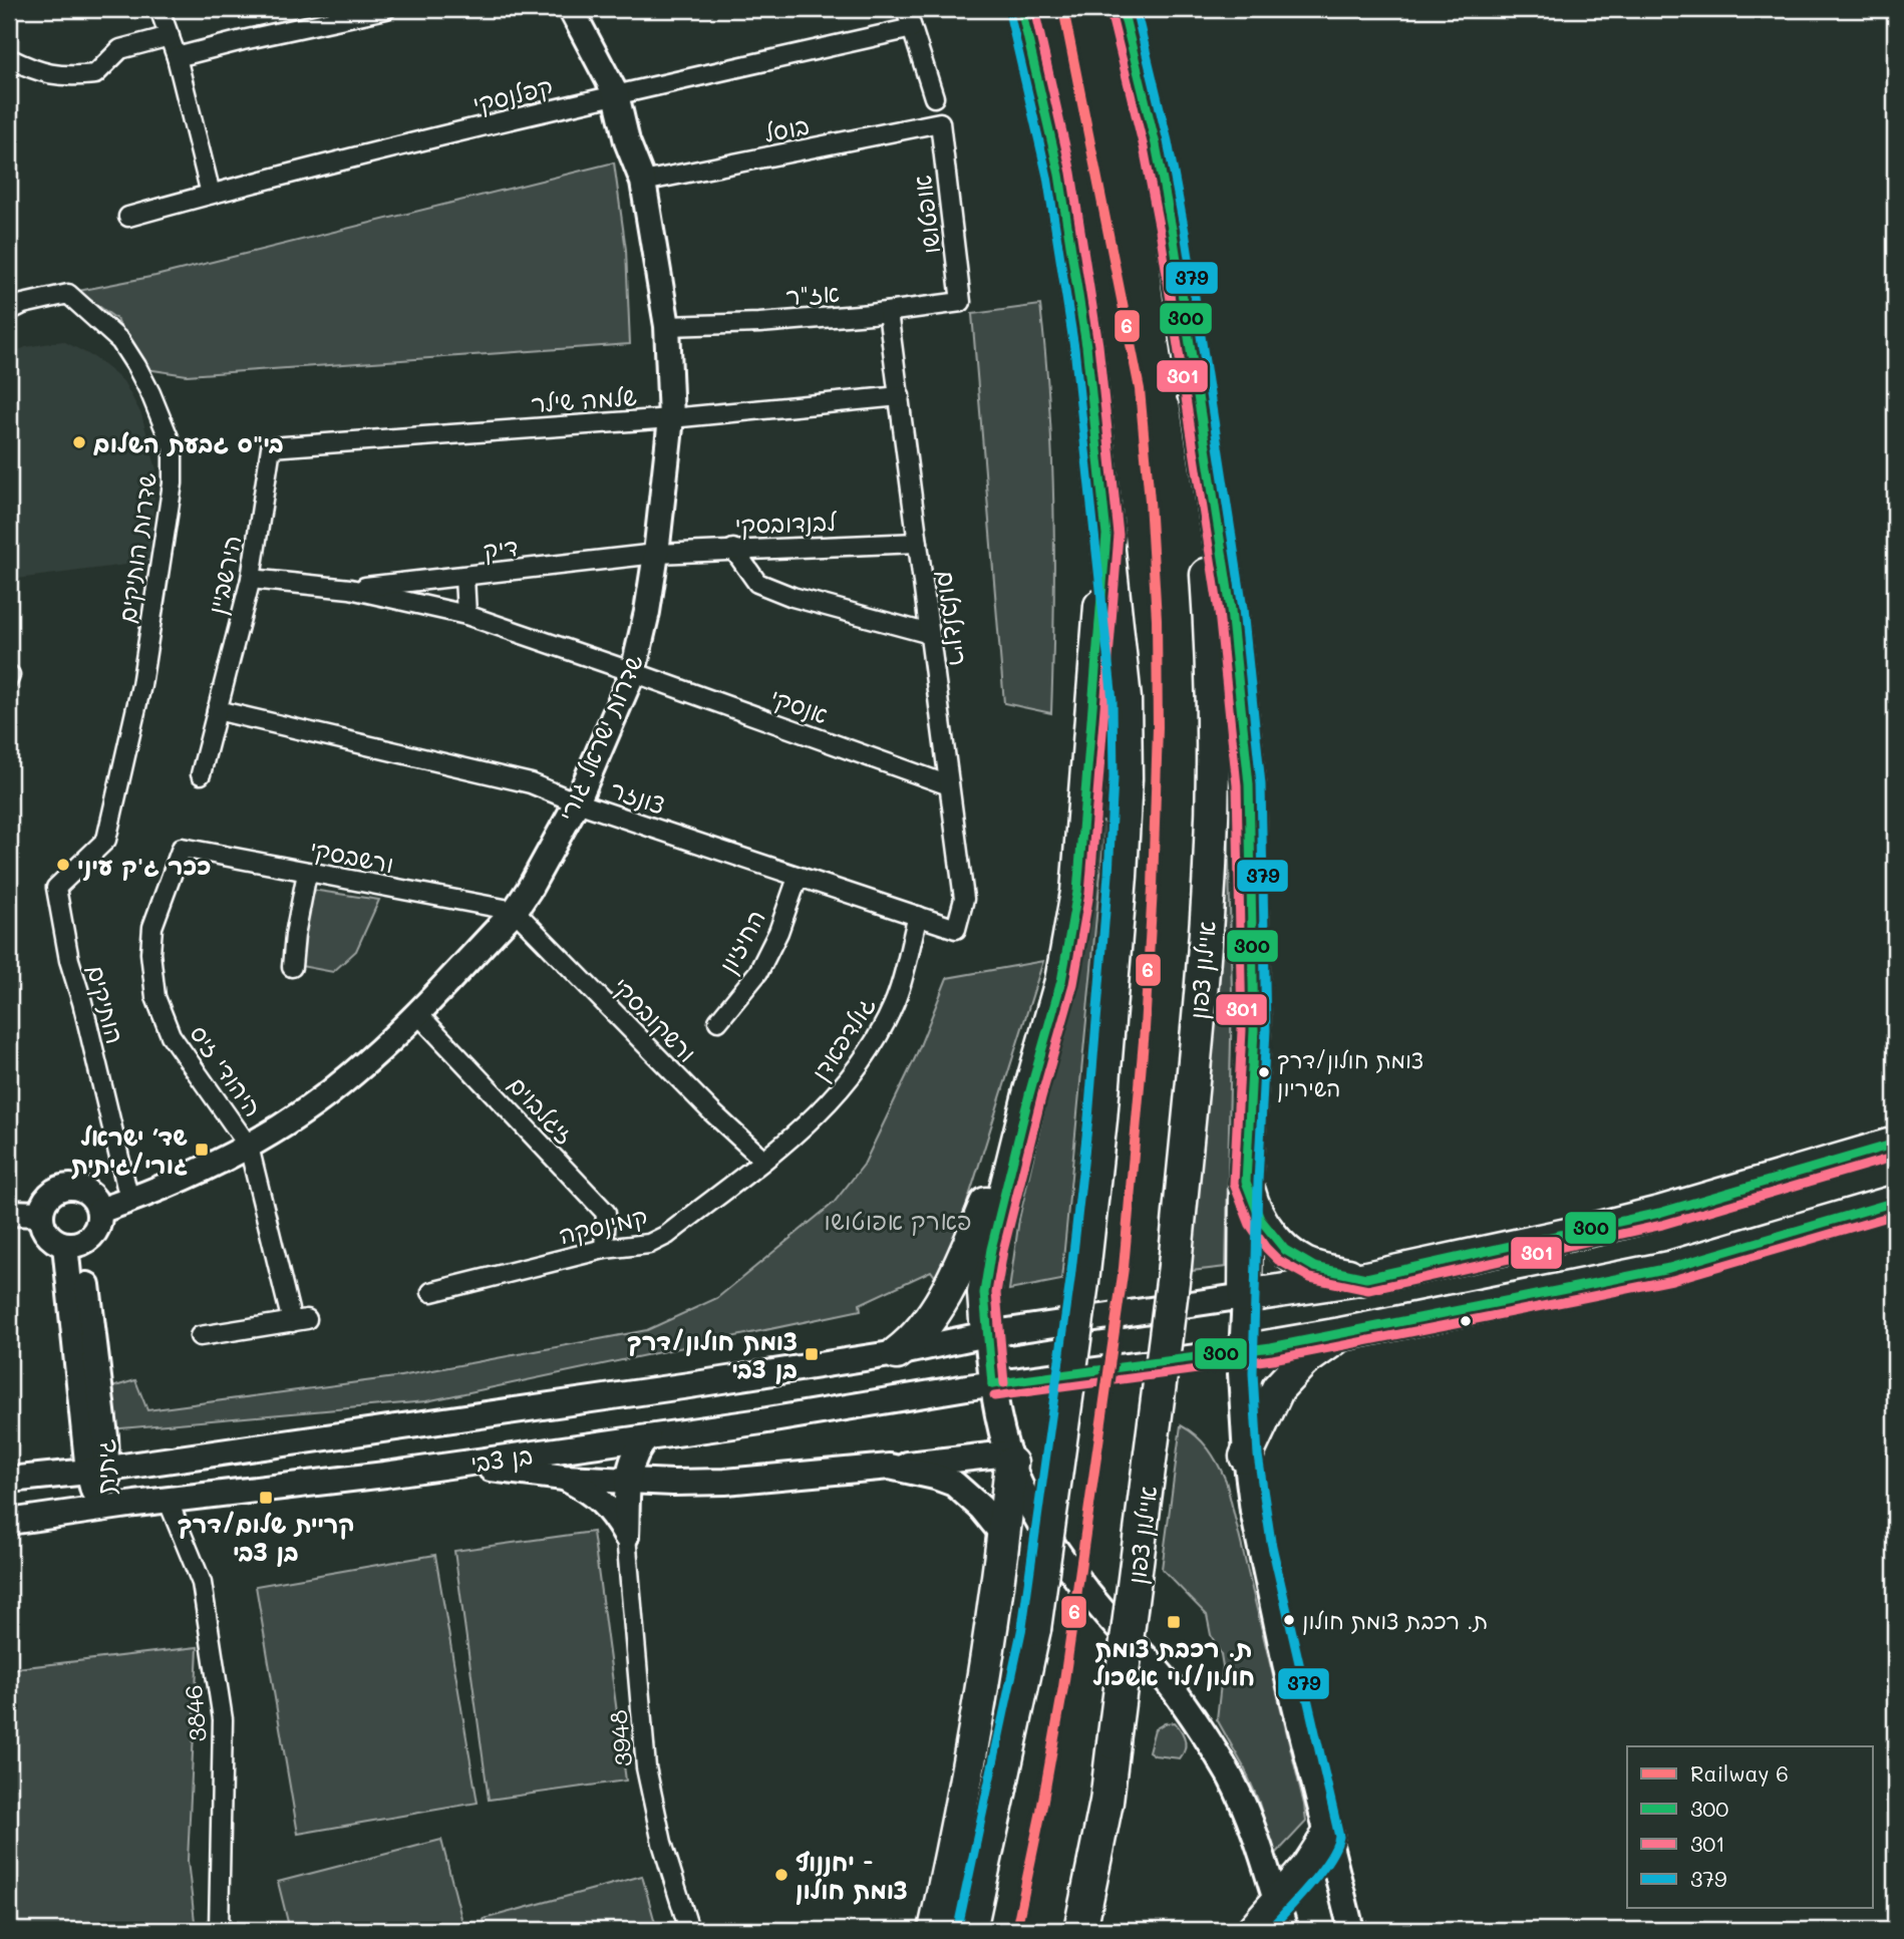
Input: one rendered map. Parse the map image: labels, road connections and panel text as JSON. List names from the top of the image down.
{
  "streets": {
    "highway": ["איילון צפון"],
    "main road": ["שדרות ישראל גורי", "בן צבי", "גיתית"],
    "street": [
      "קפלנסקי",
      "בוסל",
      "אופטושו",
      "אז\"ר",
      "שלמה שילר",
      "לבנדובסקי",
      "שדרות הותיקים",
      "דיק",
      "הירשביין",
      "רינגלבלום",
      "אנסקי",
      "צונזר",
      "ורשבסקי",
      "החיזיון",
      "הותיקים",
      "ורשקובסקי",
      "גולדפאדן",
      "היהודי זיס",
      "זיגלבוים",
      "קמינסקה",
      "3846",
      "3948"
    ]
  },
  "crossings": [
    ["קפלנסקי", "שדרות ישראל גורי"],
    ["בוסל", "אופטושו"],
    ["בוסל", "שדרות ישראל גורי"],
    ["אופטושו", "אז\"ר"],
    ["אז\"ר", "רינגלבלום"],
    ["אז\"ר", "שדרות ישראל גורי"],
    ["שלמה שילר", "הירשביין"],
    ["שלמה שילר", "רינגלבלום"],
    ["שלמה שילר", "שדרות ישראל גורי"],
    ["לבנדובסקי", "דיק"],
    ["לבנדובסקי", "רינגלבלום"],
    ["לבנדובסקי", "שדרות ישראל גורי"],
    ["שדרות הותיקים", "הותיקים"],
    ["דיק", "הירשביין"],
    ["דיק", "אנסקי"],
    ["דיק", "שדרות ישראל גורי"],
    ["הירשביין", "צונזר"],
    ["רינגלבלום", "אנסקי"],
    ["רינגלבלום", "צונזר"],
    ["אנסקי", "שדרות ישראל גורי"],
    ["שדרות ישראל גורי", "צונזר"],
    ["שדרות ישראל גורי", "ורשבסקי"],
    ["שדרות ישראל גורי", "הותיקים"],
    ["שדרות ישראל גורי", "ורשקובסקי"],
    ["שדרות ישראל גורי", "היהודי זיס"],
    ["שדרות ישראל גורי", "זיגלבוים"],
    ["שדרות ישראל גורי", "גיתית"],
    ["צונזר", "החיזיון"],
    ["צונזר", "גולדפאדן"],
    ["ורשבסקי", "ורשקובסקי"],
    ["ורשבסקי", "היהודי זיס"],
    ["ורשקובסקי", "גולדפאדן"],
    ["ורשקובסקי", "קמינסקה"],
    ["גולדפאדן", "קמינסקה"],
    ["זיגלבוים", "קמינסקה"],
    ["בן צבי", "גיתית"],
    ["בן צבי", "3846"]
  ],
  "parks": ["פארק אפוטושו"],
  "places": {
    "other": [
      "בי\"ס גבעת השלום",
      "ככר ג'ק עיני",
      "צומת חולון/דרך השיריון",
      "ת. רכבת צומת חולון",
      "יחננוף - צומת חולון"
    ],
    "transit": [
      "שד׳ ישראל גורי/גיתית",
      "צומת חולון/דרך בן צבי",
      "קריית שלום/דרך בן צבי",
      "ת. רכבת צומת חולון/לוי אשכול"
    ]
  },
  "lines": [
    "rail line 6",
    "transit line 300",
    "transit line 301",
    "transit line 379"
  ],
  "legend": [
    "Railway 6",
    "300",
    "301",
    "379"
  ]
}
